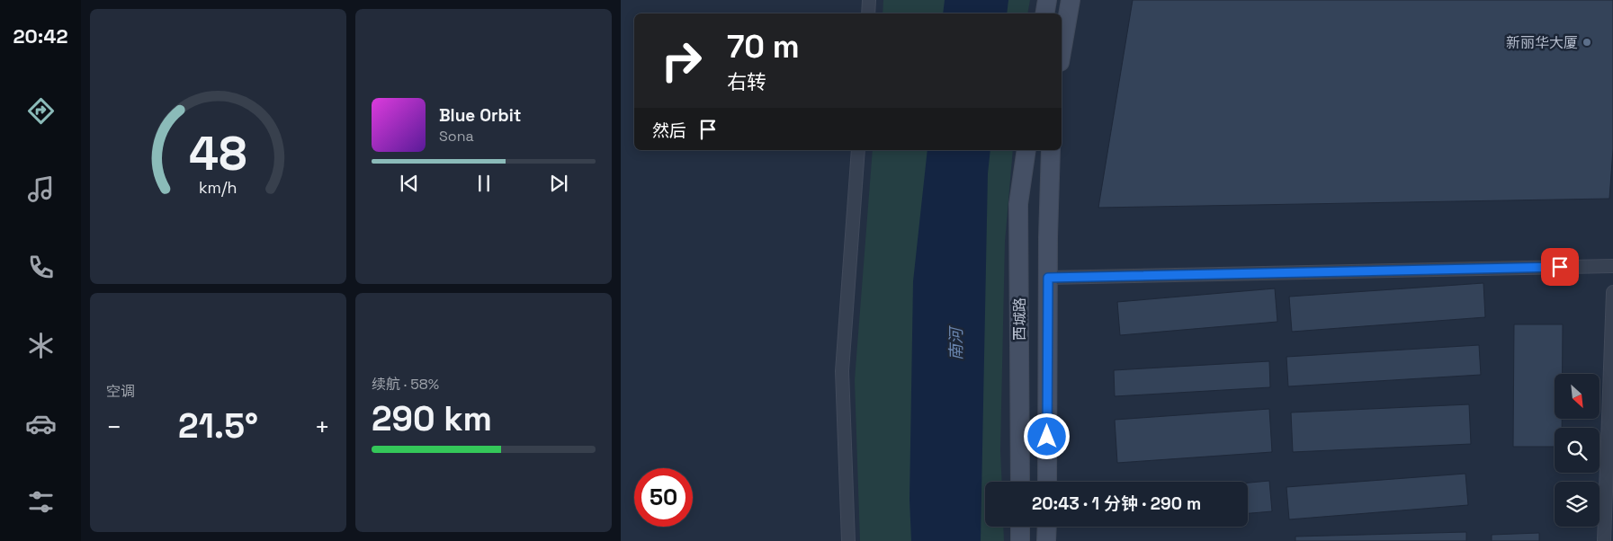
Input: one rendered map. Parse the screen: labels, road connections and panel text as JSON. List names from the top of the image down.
{
  "streets": {
    "main road": ["西城路"]
  },
  "water": ["南河"],
  "places": ["新丽华大厦"],
  "north": "bottom right",
  "page": {
    "tabs": "20:42",
    "turn": ["70 m", "右转"],
    "song": ["Blue Orbit", "Sona"],
    "then": "然后",
    "tile": [
      "空调",
      ["续航 · 58%", "290 km"]
    ],
    "heat": ["−", "21.5°", "+"],
    "limit": "50",
    "trip": "20:43 · 1 分钟 · 290 m",
    "gauge": ["48", "km/h"]
  }
}
